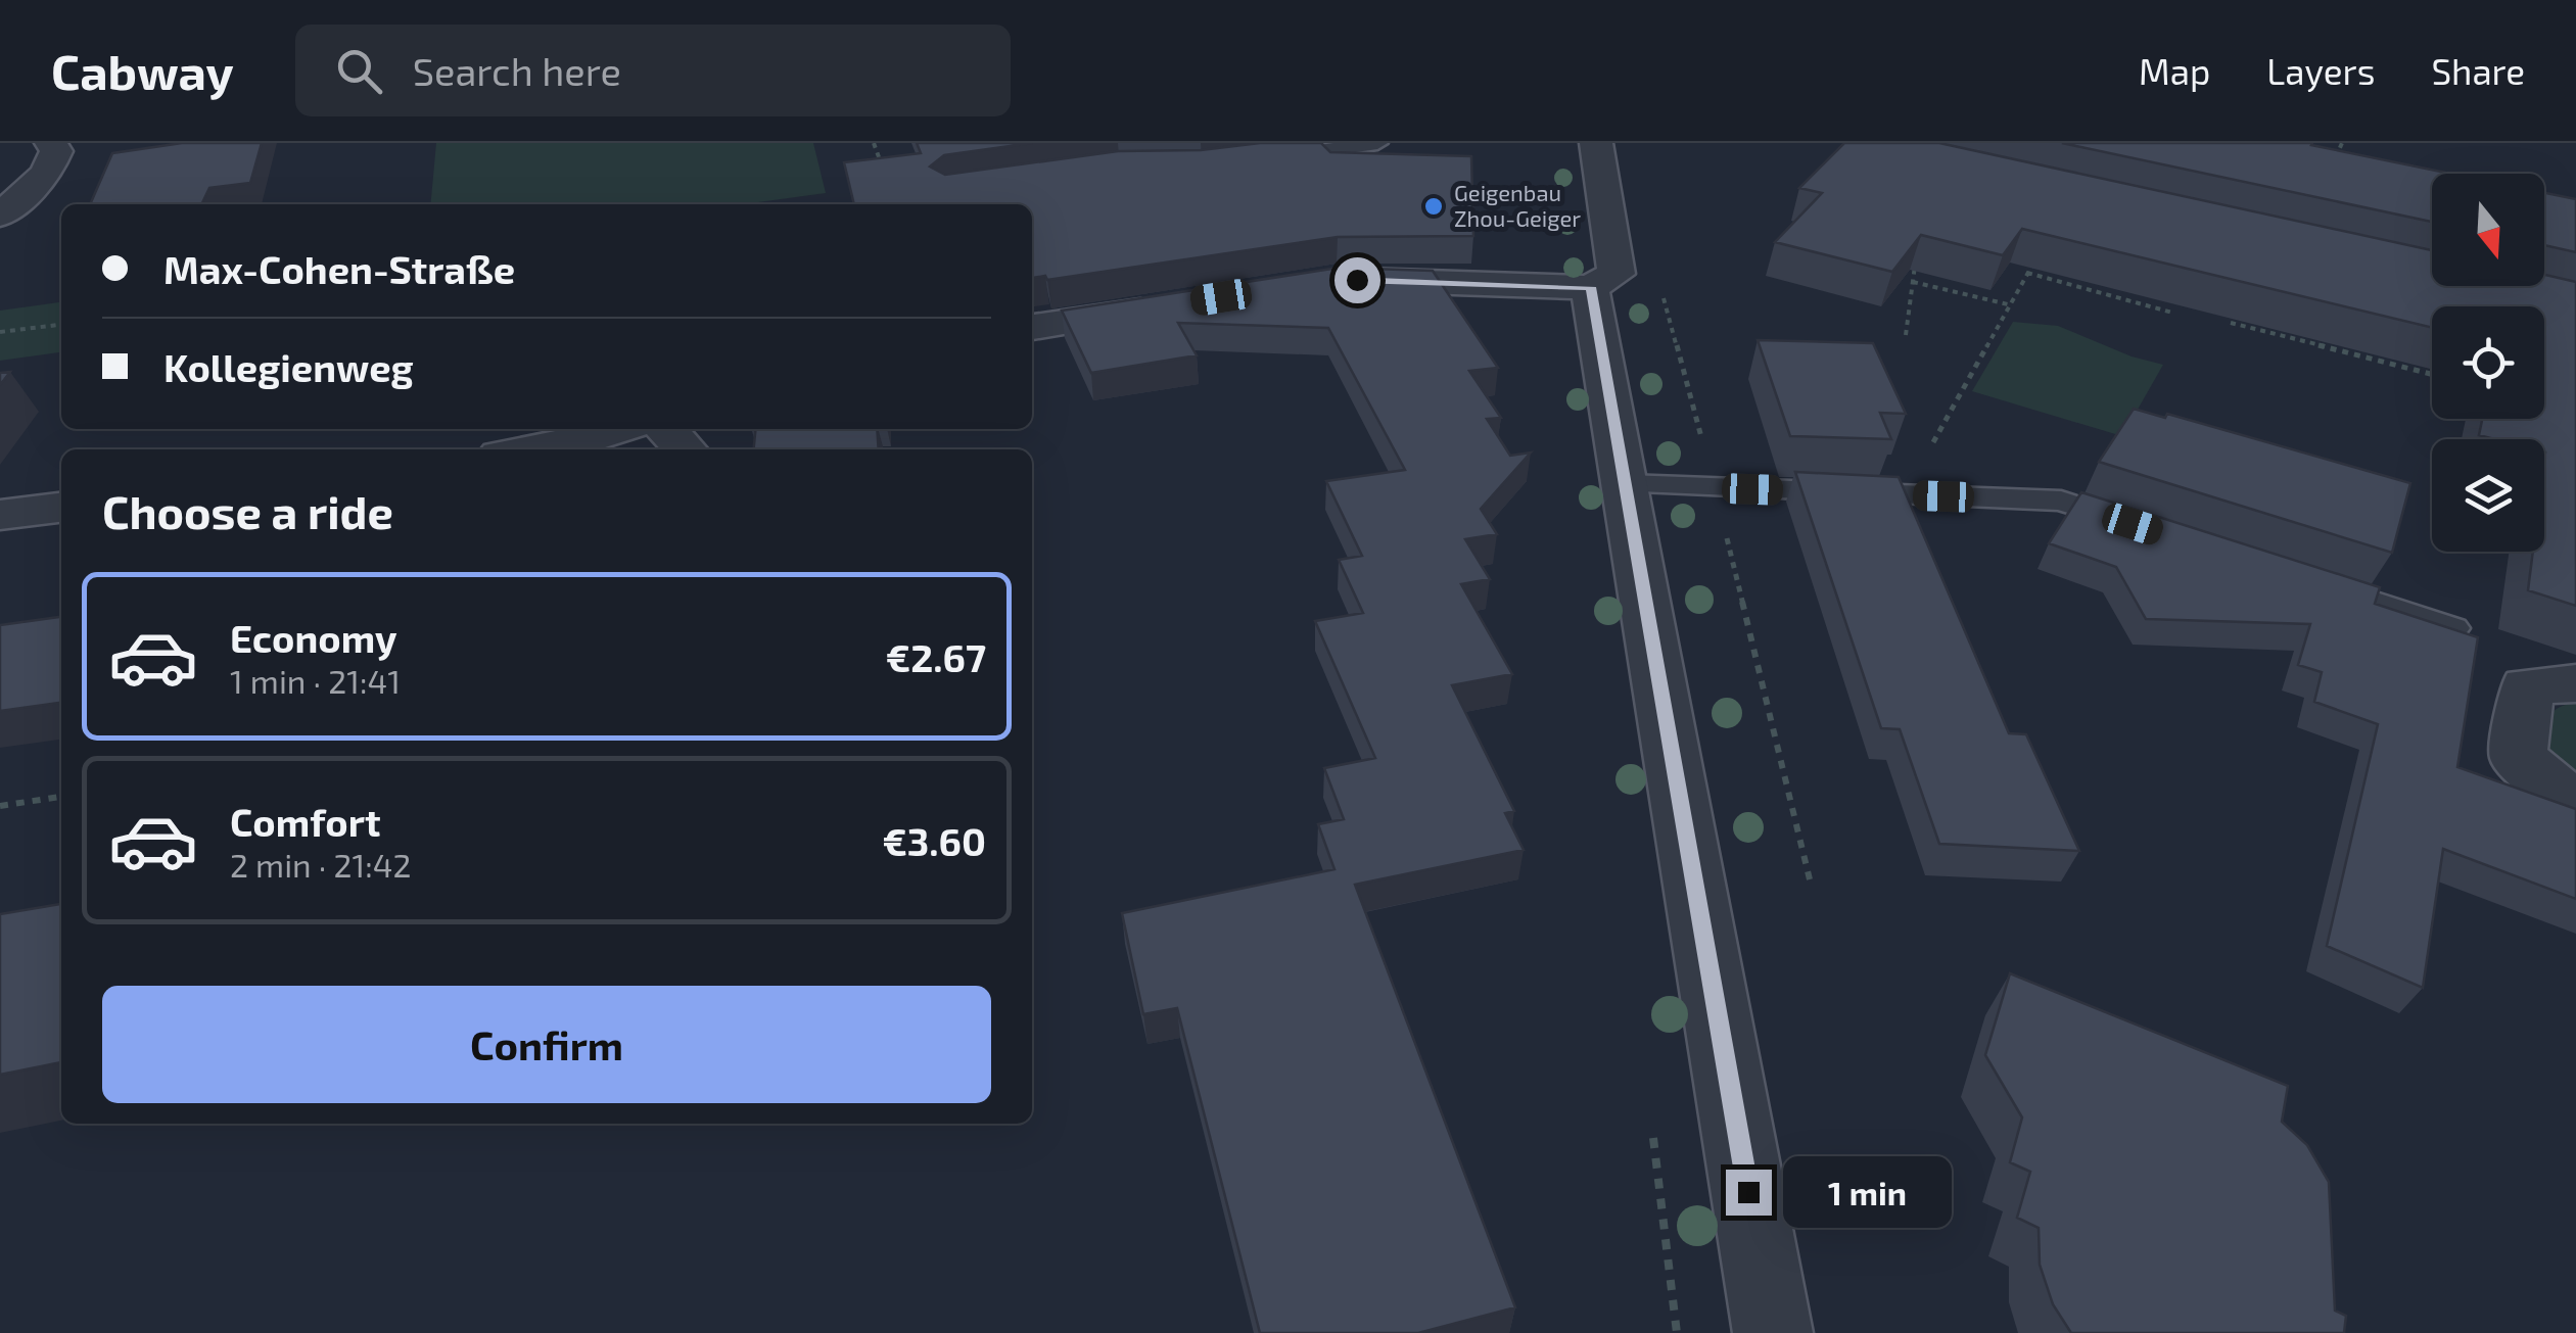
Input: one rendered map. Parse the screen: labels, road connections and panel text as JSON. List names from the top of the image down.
{
  "places": ["Geigenbau Zhou-Geiger"],
  "north": "bottom",
  "page": {
    "header": "Cabway",
    "search": "Search here",
    "nav": ["Map", "Layers", "Share"],
    "banner": ["Max-Cohen-Straße", "Kollegienweg"],
    "heading": "Choose a ride",
    "list": [
      {
        "name": "Economy",
        "note": "1 min · 21:41",
        "value": "€2.67"
      },
      {
        "name": "Comfort",
        "note": "2 min · 21:42",
        "value": "€3.60"
      }
    ],
    "buttons": "Confirm",
    "bubble": "1 min"
  }
}
